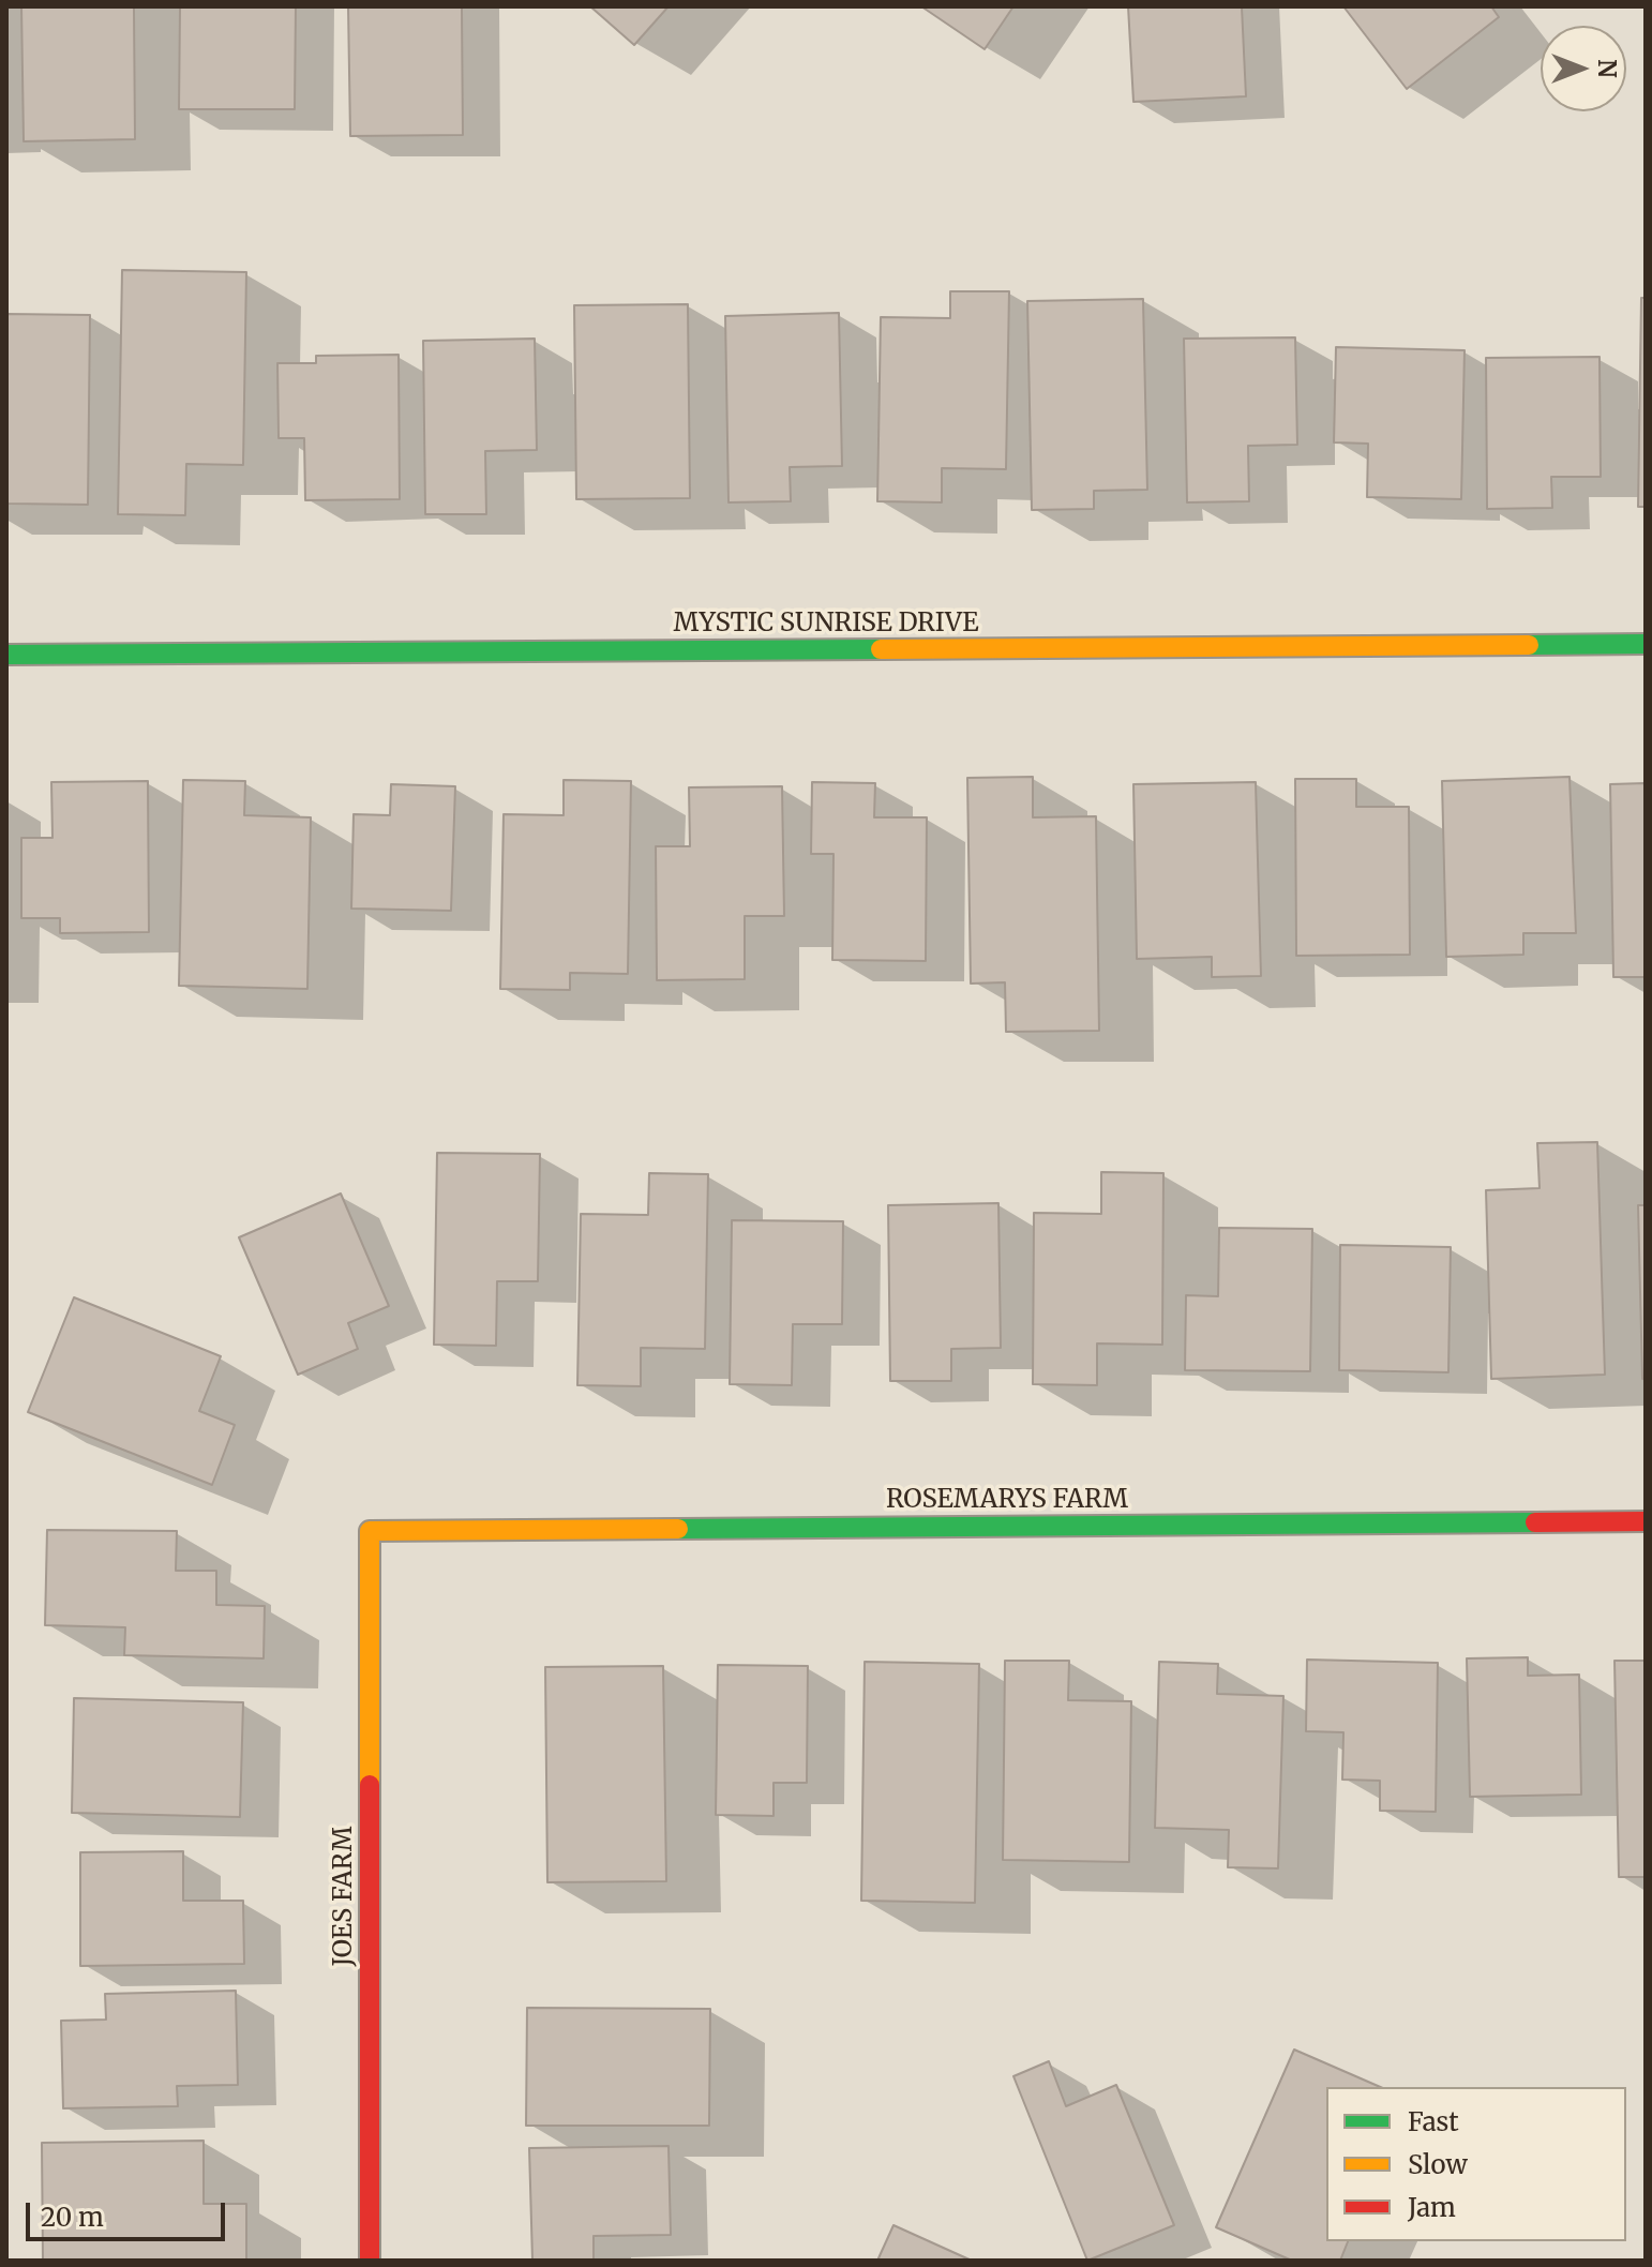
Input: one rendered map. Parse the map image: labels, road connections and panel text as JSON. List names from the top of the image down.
{
  "streets": {
    "street": ["MYSTIC SUNRISE DRIVE", "ROSEMARYS FARM", "JOES FARM"]
  },
  "crossings": [
    ["ROSEMARYS FARM", "JOES FARM"]
  ],
  "legend": ["Fast", "Slow", "Jam"],
  "scale_bar": "20 m",
  "north": "right"
}
